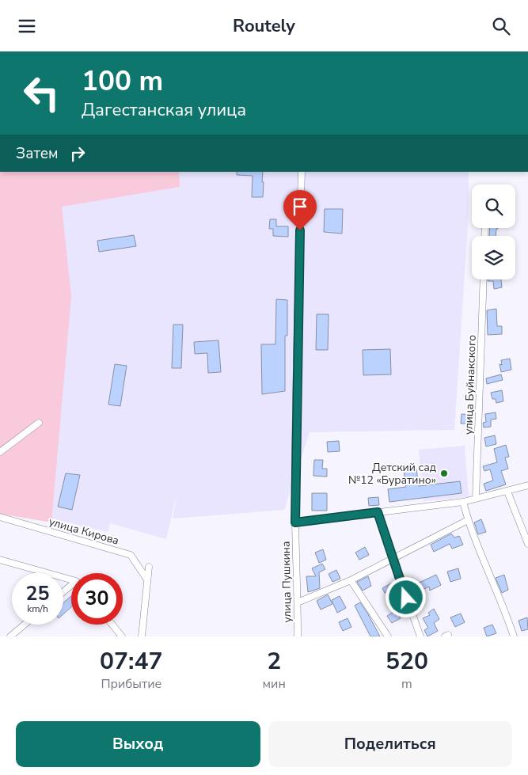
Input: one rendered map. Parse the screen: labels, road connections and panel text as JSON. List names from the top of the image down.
{
  "streets": {
    "street": ["улица Буйнакского", "улица Кирова", "улица Пушкина"]
  },
  "places": ["Детский сад №12 «Буратино»"],
  "page": {
    "header": "Routely",
    "turn": ["100 m", "Дагестанская улица"],
    "then": "Затем",
    "speed": "25 km/h",
    "limit": "30",
    "eta": [
      "07:47",
      "Прибытие",
      "2",
      "мин",
      "520",
      "m"
    ],
    "buttons": ["Выход", "Поделиться"]
  }
}
